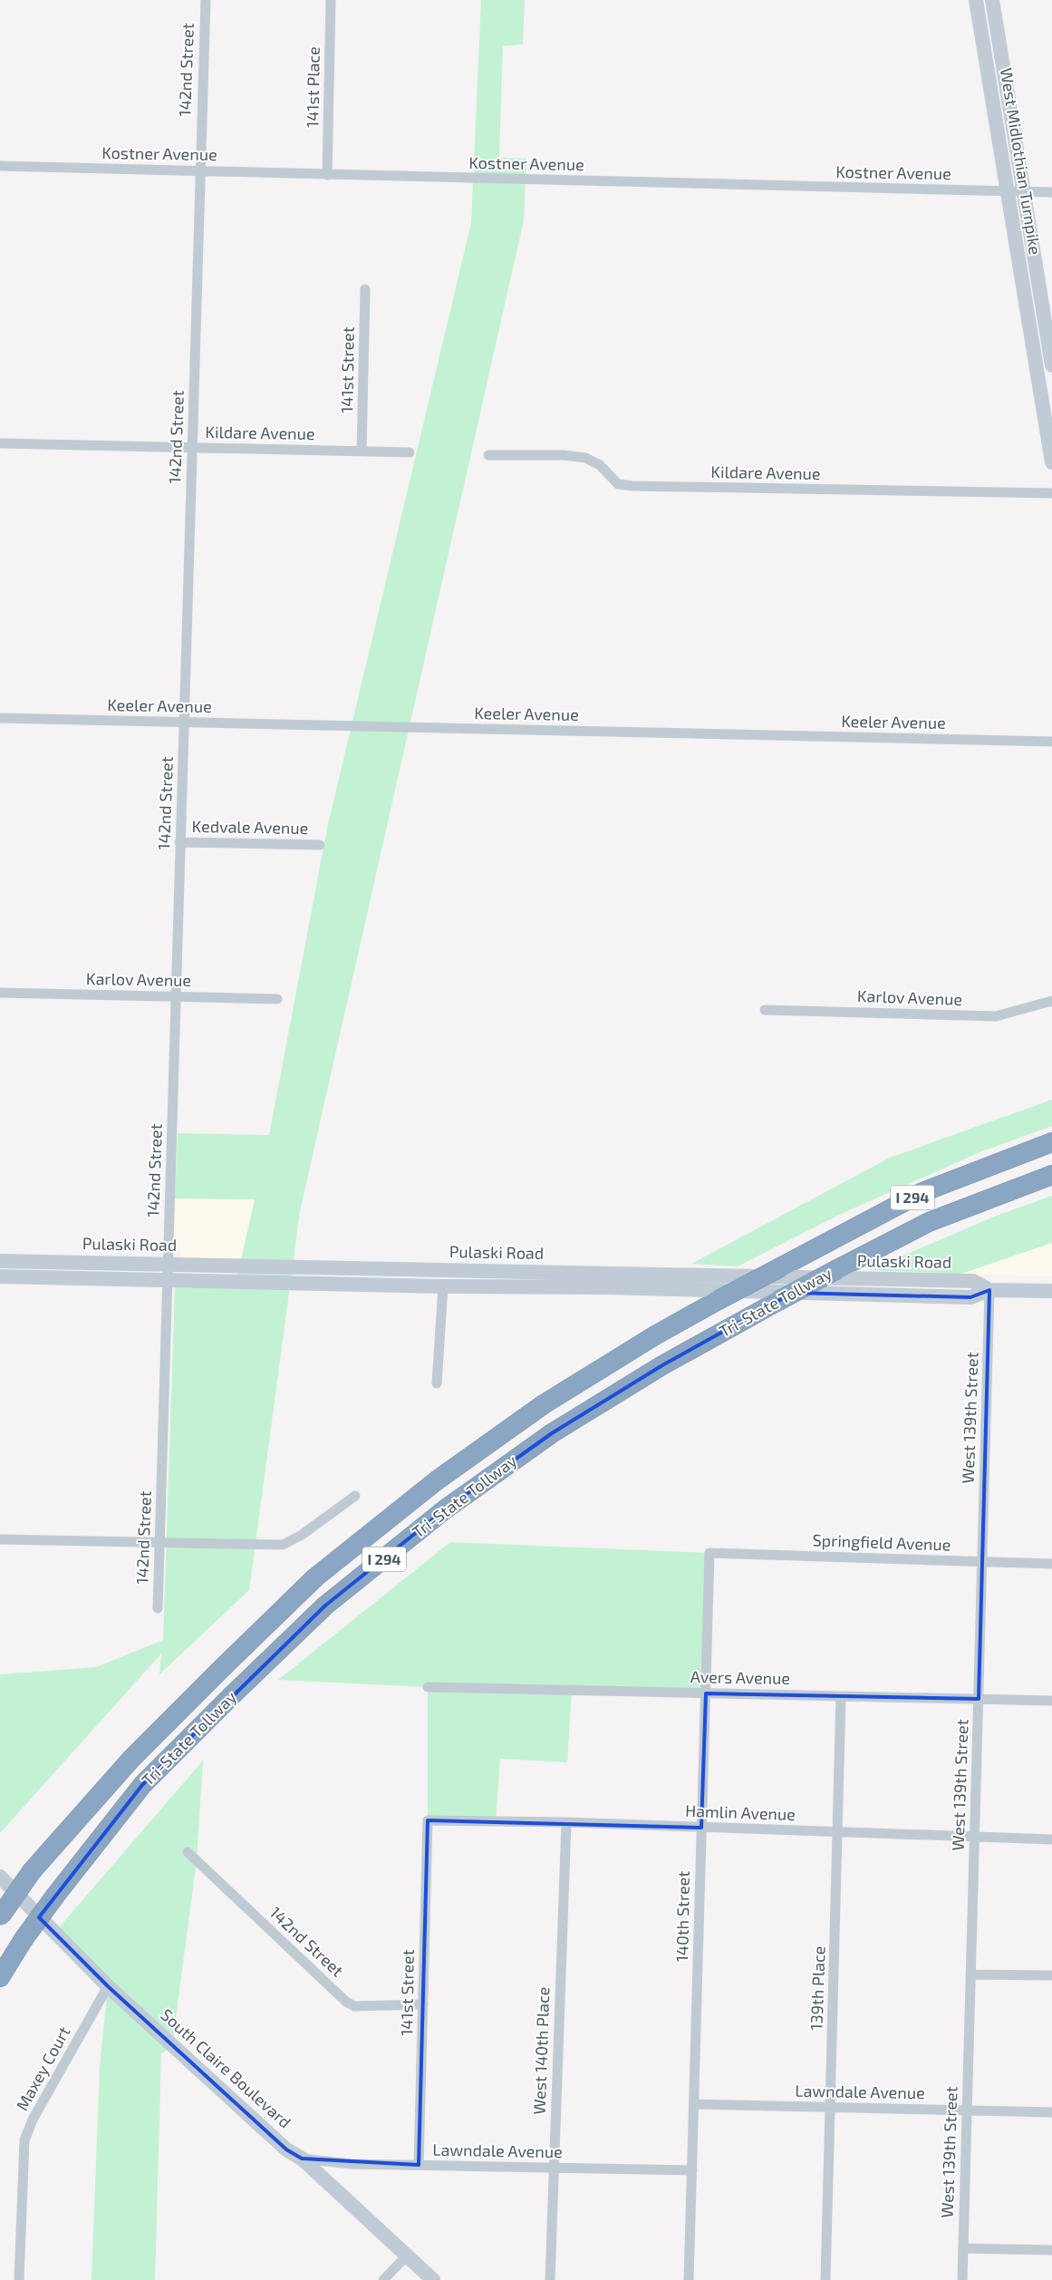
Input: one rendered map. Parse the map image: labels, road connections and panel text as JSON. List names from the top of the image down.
{
  "streets": {
    "highway": ["I 294", "Tri-State Tollway"],
    "main road": ["West Midlothian Turnpike", "Pulaski Road", "South Claire Boulevard"],
    "street": [
      "142nd Street",
      "141st Place",
      "Kostner Avenue",
      "141st Street",
      "Kildare Avenue",
      "Keeler Avenue",
      "Kedvale Avenue",
      "Karlov Avenue",
      "West 139th Street",
      "Springfield Avenue",
      "Avers Avenue",
      "Hamlin Avenue",
      "140th Street",
      "139th Place",
      "West 140th Place",
      "Maxey Court",
      "Lawndale Avenue"
    ]
  },
  "crossings": [
    ["142nd Street", "Kostner Avenue"],
    ["142nd Street", "141st Street"],
    ["142nd Street", "Kildare Avenue"],
    ["142nd Street", "Keeler Avenue"],
    ["142nd Street", "Kedvale Avenue"],
    ["142nd Street", "Karlov Avenue"],
    ["142nd Street", "Pulaski Road"],
    ["141st Place", "Kostner Avenue"],
    ["Kostner Avenue", "West Midlothian Turnpike"],
    ["141st Street", "Kildare Avenue"],
    ["141st Street", "Hamlin Avenue"],
    ["141st Street", "Lawndale Avenue"],
    ["Pulaski Road", "West 139th Street"],
    ["West 139th Street", "Springfield Avenue"],
    ["West 139th Street", "Avers Avenue"],
    ["West 139th Street", "Hamlin Avenue"],
    ["West 139th Street", "Lawndale Avenue"],
    ["Springfield Avenue", "140th Street"],
    ["Avers Avenue", "140th Street"],
    ["Avers Avenue", "139th Place"],
    ["Hamlin Avenue", "140th Street"],
    ["Hamlin Avenue", "139th Place"],
    ["Hamlin Avenue", "West 140th Place"],
    ["140th Street", "Lawndale Avenue"],
    ["139th Place", "Lawndale Avenue"],
    ["West 140th Place", "Lawndale Avenue"],
    ["Maxey Court", "South Claire Boulevard"],
    ["South Claire Boulevard", "Lawndale Avenue"]
  ]
}
